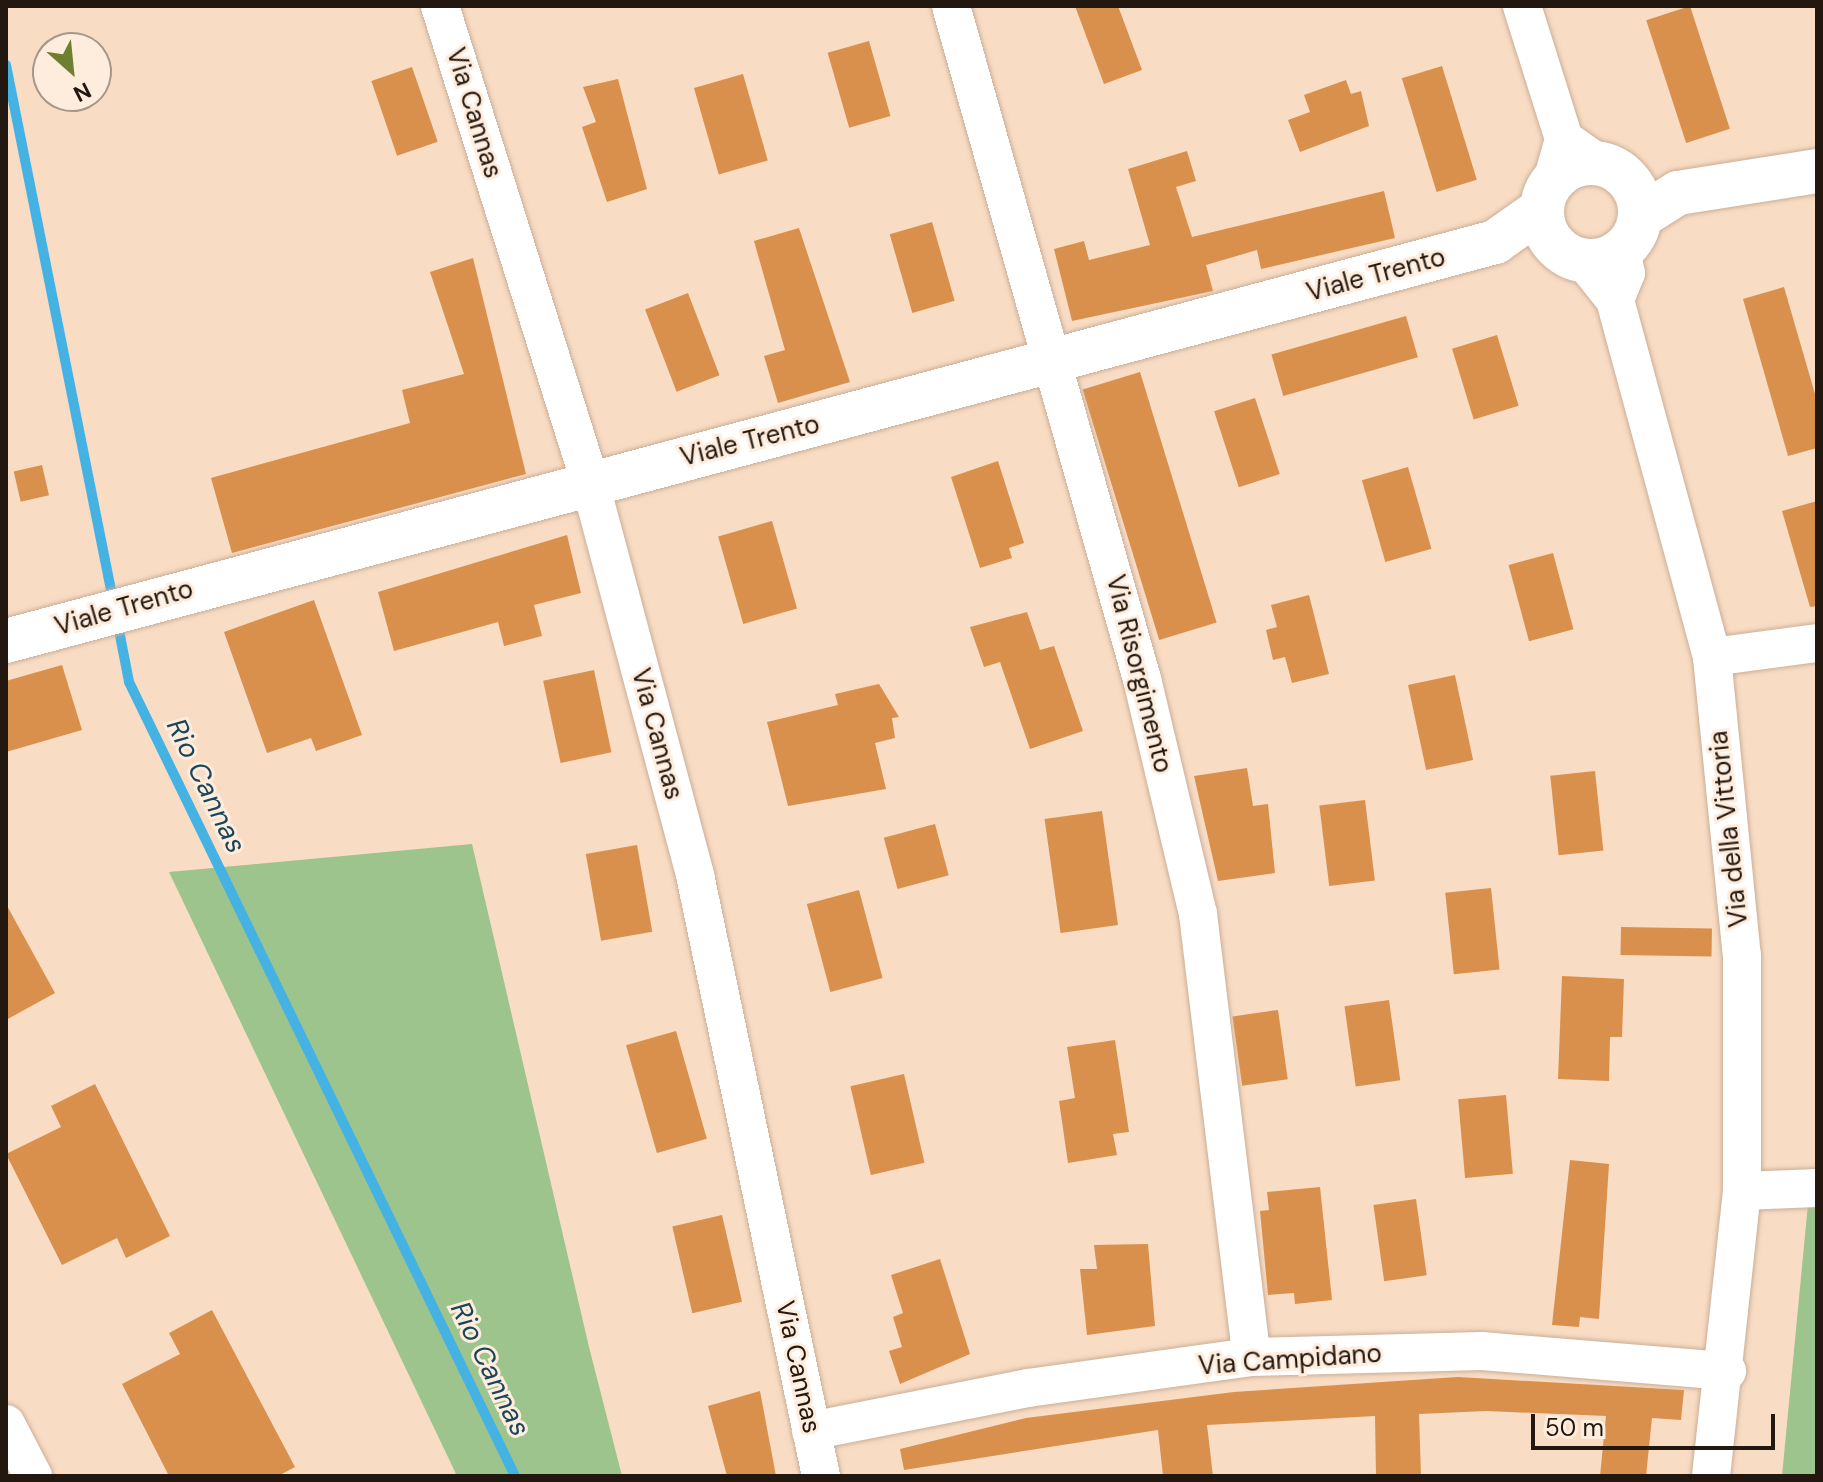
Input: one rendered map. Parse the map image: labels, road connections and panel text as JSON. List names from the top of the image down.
{
  "streets": {
    "main road": ["Viale Trento"],
    "street": [
      "Via Cannas",
      "Via Risorgimento",
      "Via della Vittoria",
      "Via Campidano"
    ]
  },
  "crossings": [
    ["Via Cannas", "Viale Trento"],
    ["Via Cannas", "Via Campidano"],
    ["Viale Trento", "Via Risorgimento"],
    ["Viale Trento", "Via della Vittoria"],
    ["Via Risorgimento", "Via Campidano"],
    ["Via della Vittoria", "Via Campidano"]
  ],
  "water": ["Rio Cannas"],
  "scale_bar": "50 m",
  "north": "bottom right"
}
